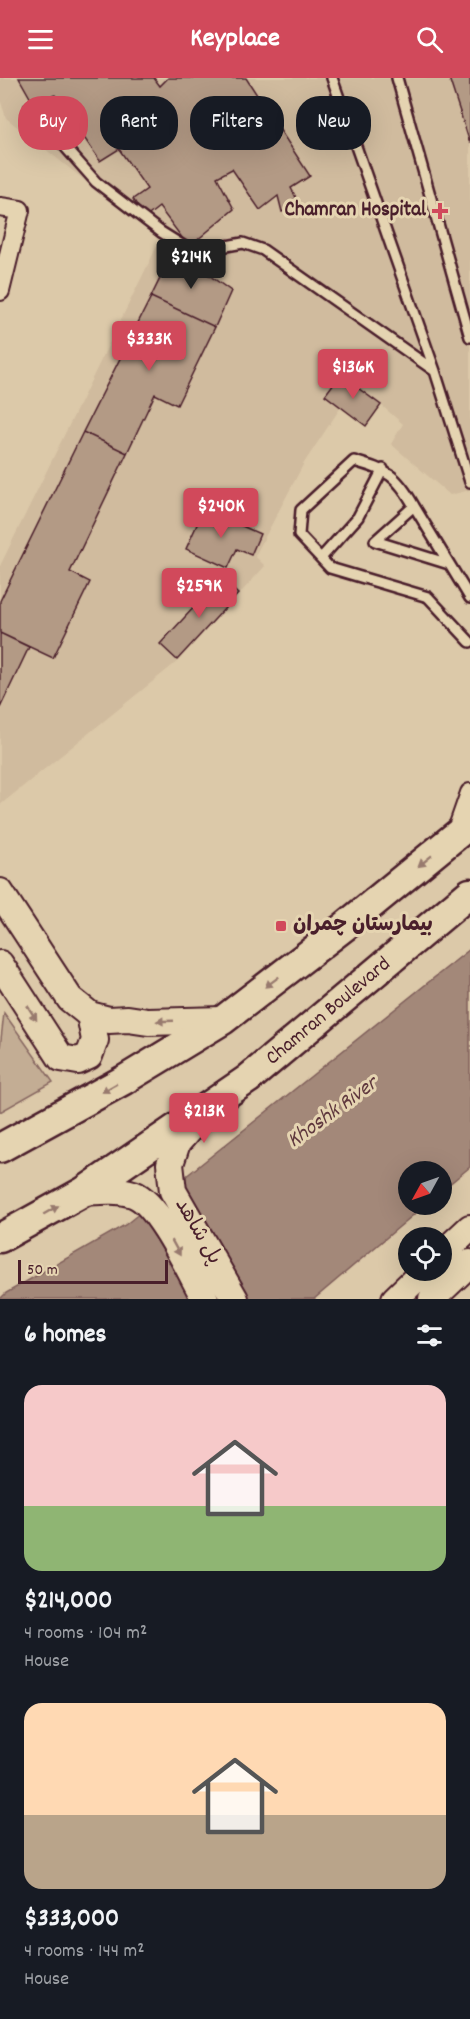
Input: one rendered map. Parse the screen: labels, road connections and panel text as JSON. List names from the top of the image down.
{
  "streets": {
    "main road": ["Chamran Boulevard", "پل شاهد"]
  },
  "crossings": [
    ["Chamran Boulevard", "پل شاهد"]
  ],
  "one_way": ["پل شاهد"],
  "water": ["Khoshk River"],
  "places": {
    "health": ["Chamran Hospital"],
    "transit": ["بیمارستان چمران"]
  },
  "scale_bar": "50 m",
  "north": "bottom left",
  "page": {
    "header": "Keyplace",
    "chip": [
      "Buy",
      "Rent",
      "Filters",
      "New"
    ],
    "price": [
      "$214K",
      "$333K",
      "$136K",
      "$240K",
      "$259K",
      "$213K"
    ],
    "scale": "50 m",
    "heading": "6 homes",
    "list": [
      {
        "name": "$214,000",
        "note": "4 rooms · 104 m² · House"
      },
      {
        "name": "$333,000",
        "note": "4 rooms · 144 m² · House"
      }
    ]
  }
}
